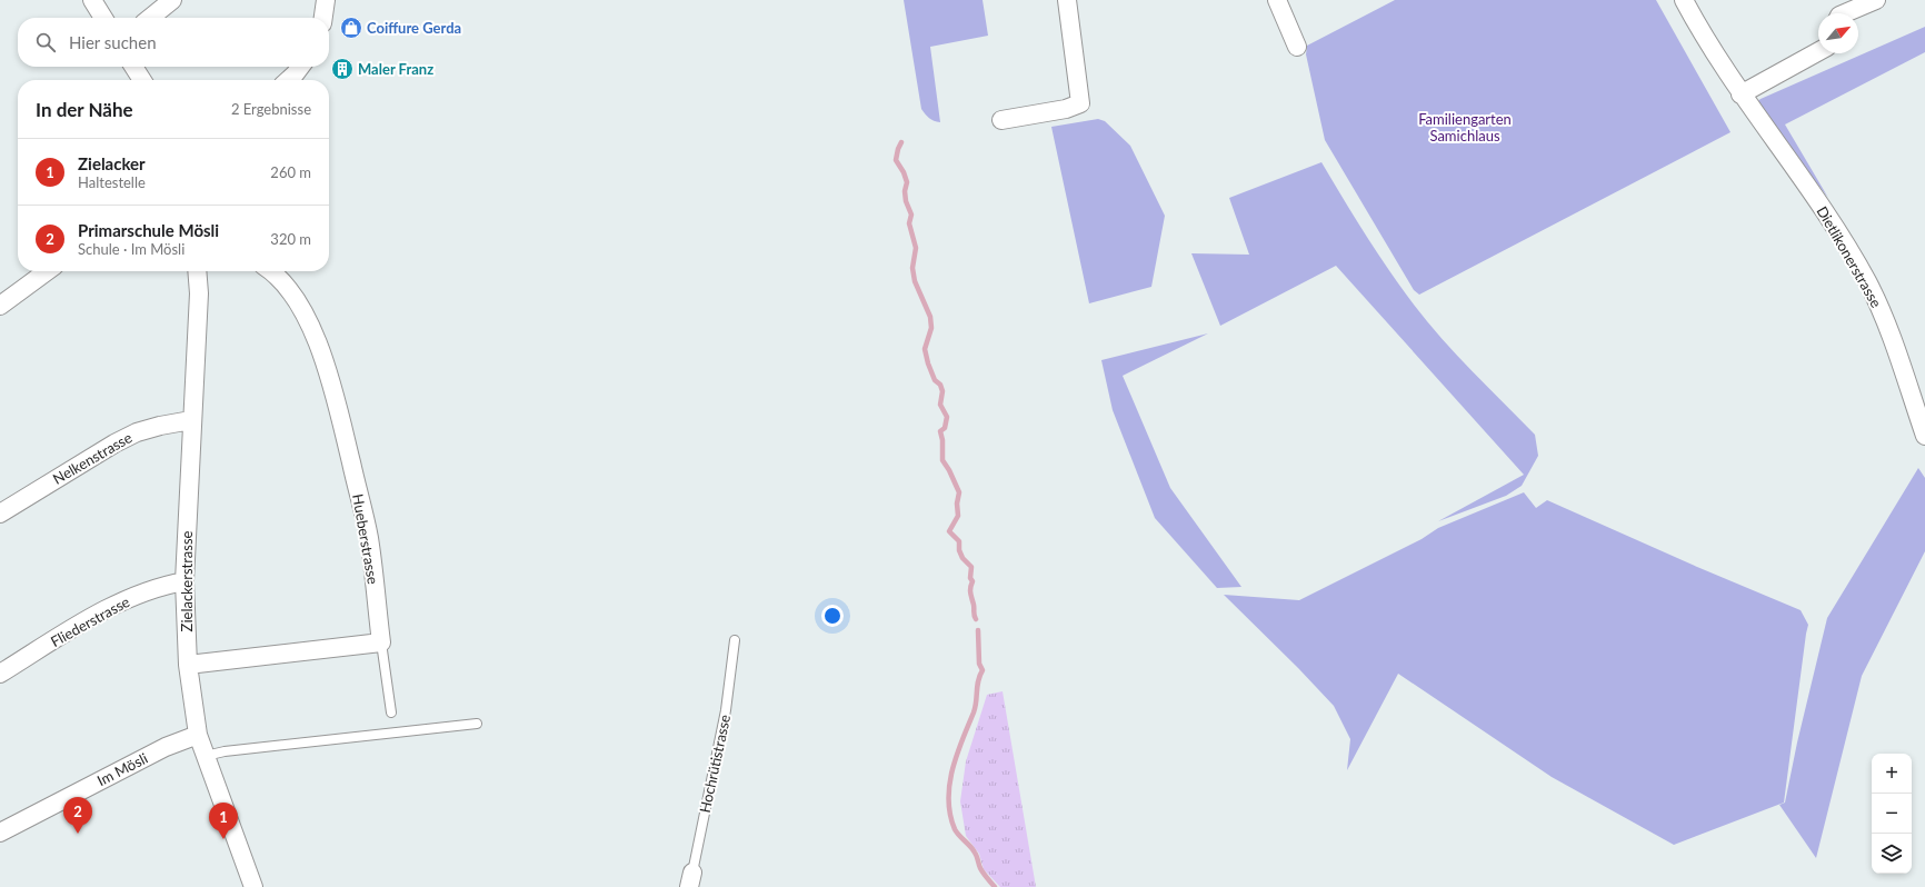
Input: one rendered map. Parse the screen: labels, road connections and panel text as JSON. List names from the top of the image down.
{
  "streets": {
    "street": [
      "Dietlikonerstrasse",
      "Nelkenstrasse",
      "Hueberstrasse",
      "Zielackerstrasse",
      "Fliederstrasse",
      "Im Mösli"
    ],
    "lane": ["Hochrütistrasse"]
  },
  "crossings": [
    ["Nelkenstrasse", "Zielackerstrasse"],
    ["Zielackerstrasse", "Fliederstrasse"],
    ["Zielackerstrasse", "Im Mösli"]
  ],
  "parks": ["Familiengarten Samichlaus"],
  "places": {
    "shop": ["Coiffure Gerda"],
    "building": ["Maler Franz"]
  },
  "north": "top right",
  "page": {
    "search": "Hier suchen",
    "heading": ["In der Nähe", "2 Ergebnisse"],
    "list": [
      {
        "mark": "1",
        "name": "Zielacker",
        "note": "Haltestelle",
        "value": "260 m"
      },
      {
        "mark": "2",
        "name": "Primarschule Mösli",
        "note": "Schule · Im Mösli",
        "value": "320 m"
      }
    ],
    "map_buttons": ["+", "−"],
    "pins": ["2", "1"]
  }
}
